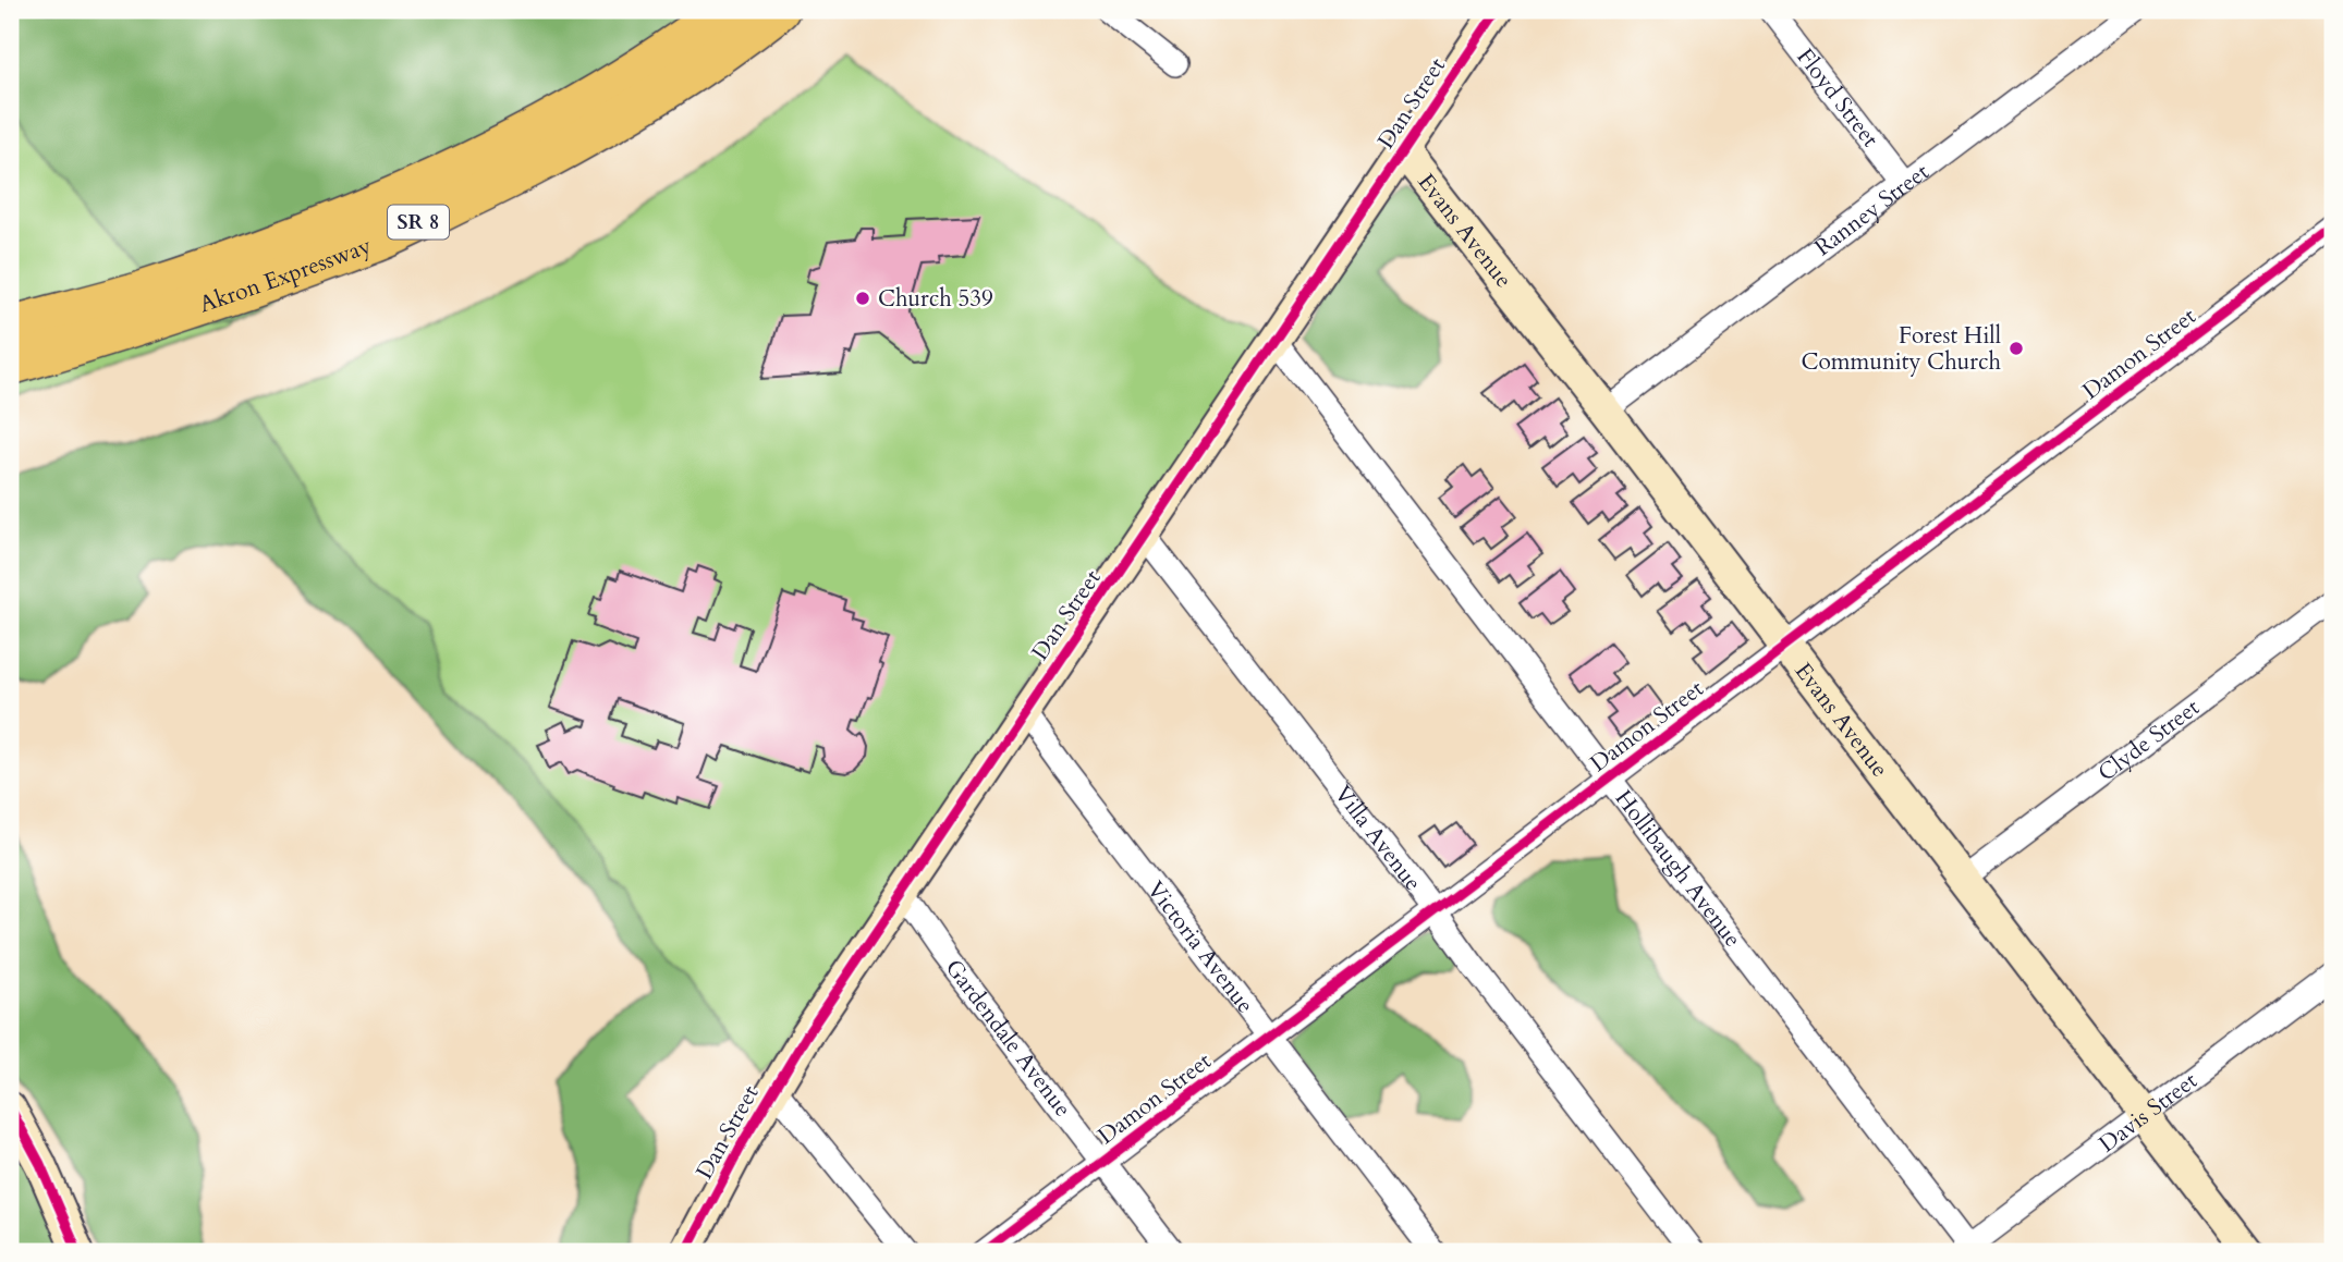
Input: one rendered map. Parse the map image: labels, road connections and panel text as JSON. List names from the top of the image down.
{
  "streets": {
    "highway": ["SR 8", "Akron Expressway"],
    "street": [
      "Floyd Street",
      "Dan Street",
      "Ranney Street",
      "Evans Avenue",
      "Damon Street",
      "Clyde Street",
      "Villa Avenue",
      "Hollibaugh Avenue",
      "Victoria Avenue",
      "Gardendale Avenue",
      "Davis Street"
    ]
  },
  "crossings": [
    ["Floyd Street", "Ranney Street"],
    ["Dan Street", "Evans Avenue"],
    ["Dan Street", "Villa Avenue"],
    ["Dan Street", "Hollibaugh Avenue"],
    ["Dan Street", "Victoria Avenue"],
    ["Dan Street", "Gardendale Avenue"],
    ["Ranney Street", "Evans Avenue"],
    ["Evans Avenue", "Damon Street"],
    ["Evans Avenue", "Clyde Street"],
    ["Evans Avenue", "Davis Street"],
    ["Damon Street", "Villa Avenue"],
    ["Damon Street", "Hollibaugh Avenue"],
    ["Damon Street", "Victoria Avenue"],
    ["Damon Street", "Gardendale Avenue"],
    ["Hollibaugh Avenue", "Davis Street"]
  ],
  "places": ["Church 539", "Forest Hill Community Church"]
}
